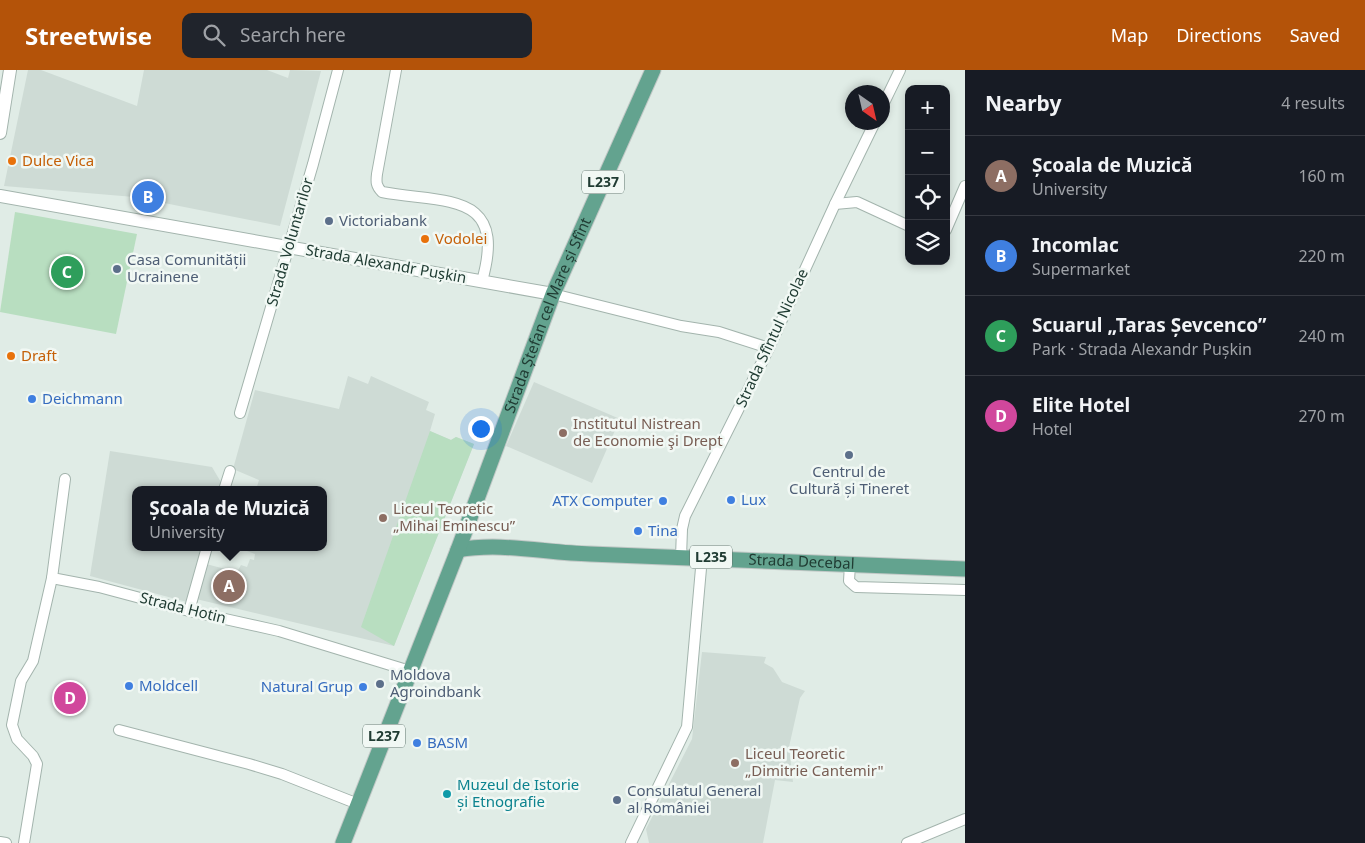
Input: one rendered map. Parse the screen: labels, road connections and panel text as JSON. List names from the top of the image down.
{
  "streets": {
    "main road": [
      "L237",
      "Strada Ștefan cel Mare și Sfînt",
      "L235",
      "Strada Decebal"
    ],
    "street": [
      "Strada Voluntarilor",
      "Strada Alexandr Pușkin",
      "Strada Sfîntul Nicolae",
      "Strada Hotin"
    ]
  },
  "crossings": [
    ["Strada Voluntarilor", "Strada Alexandr Pușkin"],
    ["Strada Alexandr Pușkin", "Strada Ștefan cel Mare și Sfînt"],
    ["Strada Alexandr Pușkin", "Strada Sfîntul Nicolae"],
    ["Strada Ștefan cel Mare și Sfînt", "Strada Decebal"],
    ["Strada Ștefan cel Mare și Sfînt", "Strada Hotin"],
    ["Strada Sfîntul Nicolae", "Strada Decebal"]
  ],
  "places": [
    "Dulce Vica",
    "Victoriabank",
    "Vodolei",
    "Casa Comunității Ucrainene",
    "Draft",
    "Deichmann",
    "Institutul Nistrean de Economie şi Drept",
    "Centrul de Cultură și Tineret",
    "Lux",
    "ATX Computer",
    "Liceul Teoretic „Mihai Eminescu”",
    "Tina",
    "Moldova Agroindbank",
    "Moldcell",
    "Natural Grup",
    "BASM",
    "Liceul Teoretic „Dimitrie Cantemir\"",
    "Muzeul de Istorie și Etnografie",
    "Consulatul General al României"
  ],
  "north": "bottom right",
  "page": {
    "header": "Streetwise",
    "search": "Search here",
    "nav": ["Map", "Directions", "Saved"],
    "heading": ["Nearby", "4 results"],
    "map_buttons": ["+", "−"],
    "list": [
      {
        "mark": "A",
        "name": "Școala de Muzică",
        "note": "University",
        "value": "160 m"
      },
      {
        "mark": "B",
        "name": "Incomlac",
        "note": "Supermarket",
        "value": "220 m"
      },
      {
        "mark": "C",
        "name": "Scuarul „Taras Șevcenco”",
        "note": "Park · Strada Alexandr Pușkin",
        "value": "240 m"
      },
      {
        "mark": "D",
        "name": "Elite Hotel",
        "note": "Hotel",
        "value": "270 m"
      }
    ],
    "pins": [
      "B",
      "C",
      "A",
      "D"
    ],
    "popup": ["Școala de Muzică", "University"]
  }
}
